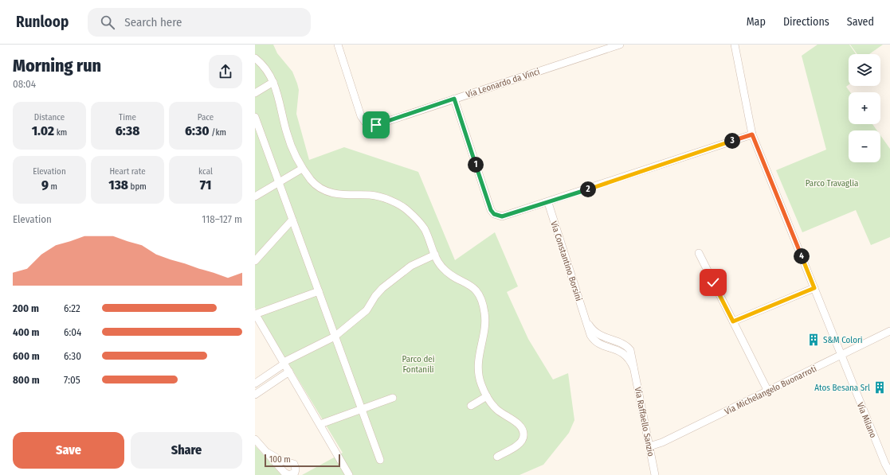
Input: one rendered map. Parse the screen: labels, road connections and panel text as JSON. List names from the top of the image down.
{
  "streets": {
    "street": [
      "Via Leonardo da Vinci",
      "Via Constantino Borsini",
      "Via Michelangelo Buonarroti",
      "Via Milano",
      "Via Raffaello Sanzio"
    ]
  },
  "crossings": [
    ["Via Constantino Borsini", "Via Raffaello Sanzio"],
    ["Via Michelangelo Buonarroti", "Via Milano"],
    ["Via Michelangelo Buonarroti", "Via Raffaello Sanzio"]
  ],
  "parks": ["Parco Travaglia", "Parco dei Fontanili"],
  "places": {
    "building": ["S&M Colori", "Atos Besana Srl"]
  },
  "scale_bar": "100 m",
  "page": {
    "header": "Runloop",
    "search": "Search here",
    "nav": ["Map", "Directions", "Saved"],
    "heading": ["Morning run", "08:04"],
    "map_buttons": ["+", "−"],
    "stats": [
      ["Distance", "1.02 km"],
      ["Time", "6:38"],
      ["Pace", "6:30 /km"],
      ["Elevation", "9 m"],
      ["Heart rate", "138 bpm"],
      ["kcal", "71"]
    ],
    "pins": [
      "3",
      "1",
      "2",
      "4"
    ],
    "chart": ["Elevation", "118–127 m"],
    "list": [
      {
        "name": "200 m",
        "note": "6:22"
      },
      {
        "name": "400 m",
        "note": "6:04"
      },
      {
        "name": "600 m",
        "note": "6:30"
      },
      {
        "name": "800 m",
        "note": "7:05"
      }
    ],
    "buttons": ["Save", "Share"],
    "scale": "100 m"
  }
}
